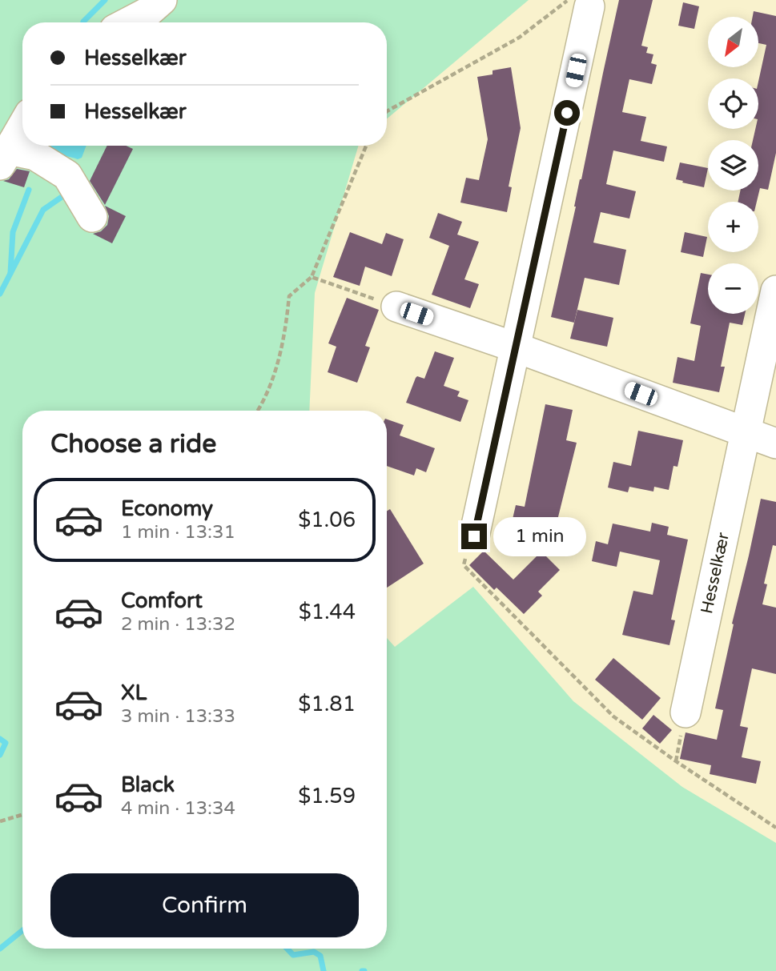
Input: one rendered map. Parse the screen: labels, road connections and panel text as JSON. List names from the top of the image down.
{
  "streets": {
    "street": ["Hesselkær"]
  },
  "north": "bottom left",
  "page": {
    "map_buttons": ["+", "−"],
    "banner": ["Hesselkær", "Hesselkær"],
    "heading": "Choose a ride",
    "list": [
      {
        "name": "Economy",
        "note": "1 min · 13:31",
        "value": "$1.06"
      },
      {
        "name": "Comfort",
        "note": "2 min · 13:32",
        "value": "$1.44"
      },
      {
        "name": "XL",
        "note": "3 min · 13:33",
        "value": "$1.81"
      },
      {
        "name": "Black",
        "note": "4 min · 13:34",
        "value": "$1.59"
      }
    ],
    "bubble": "1 min",
    "buttons": "Confirm"
  }
}
